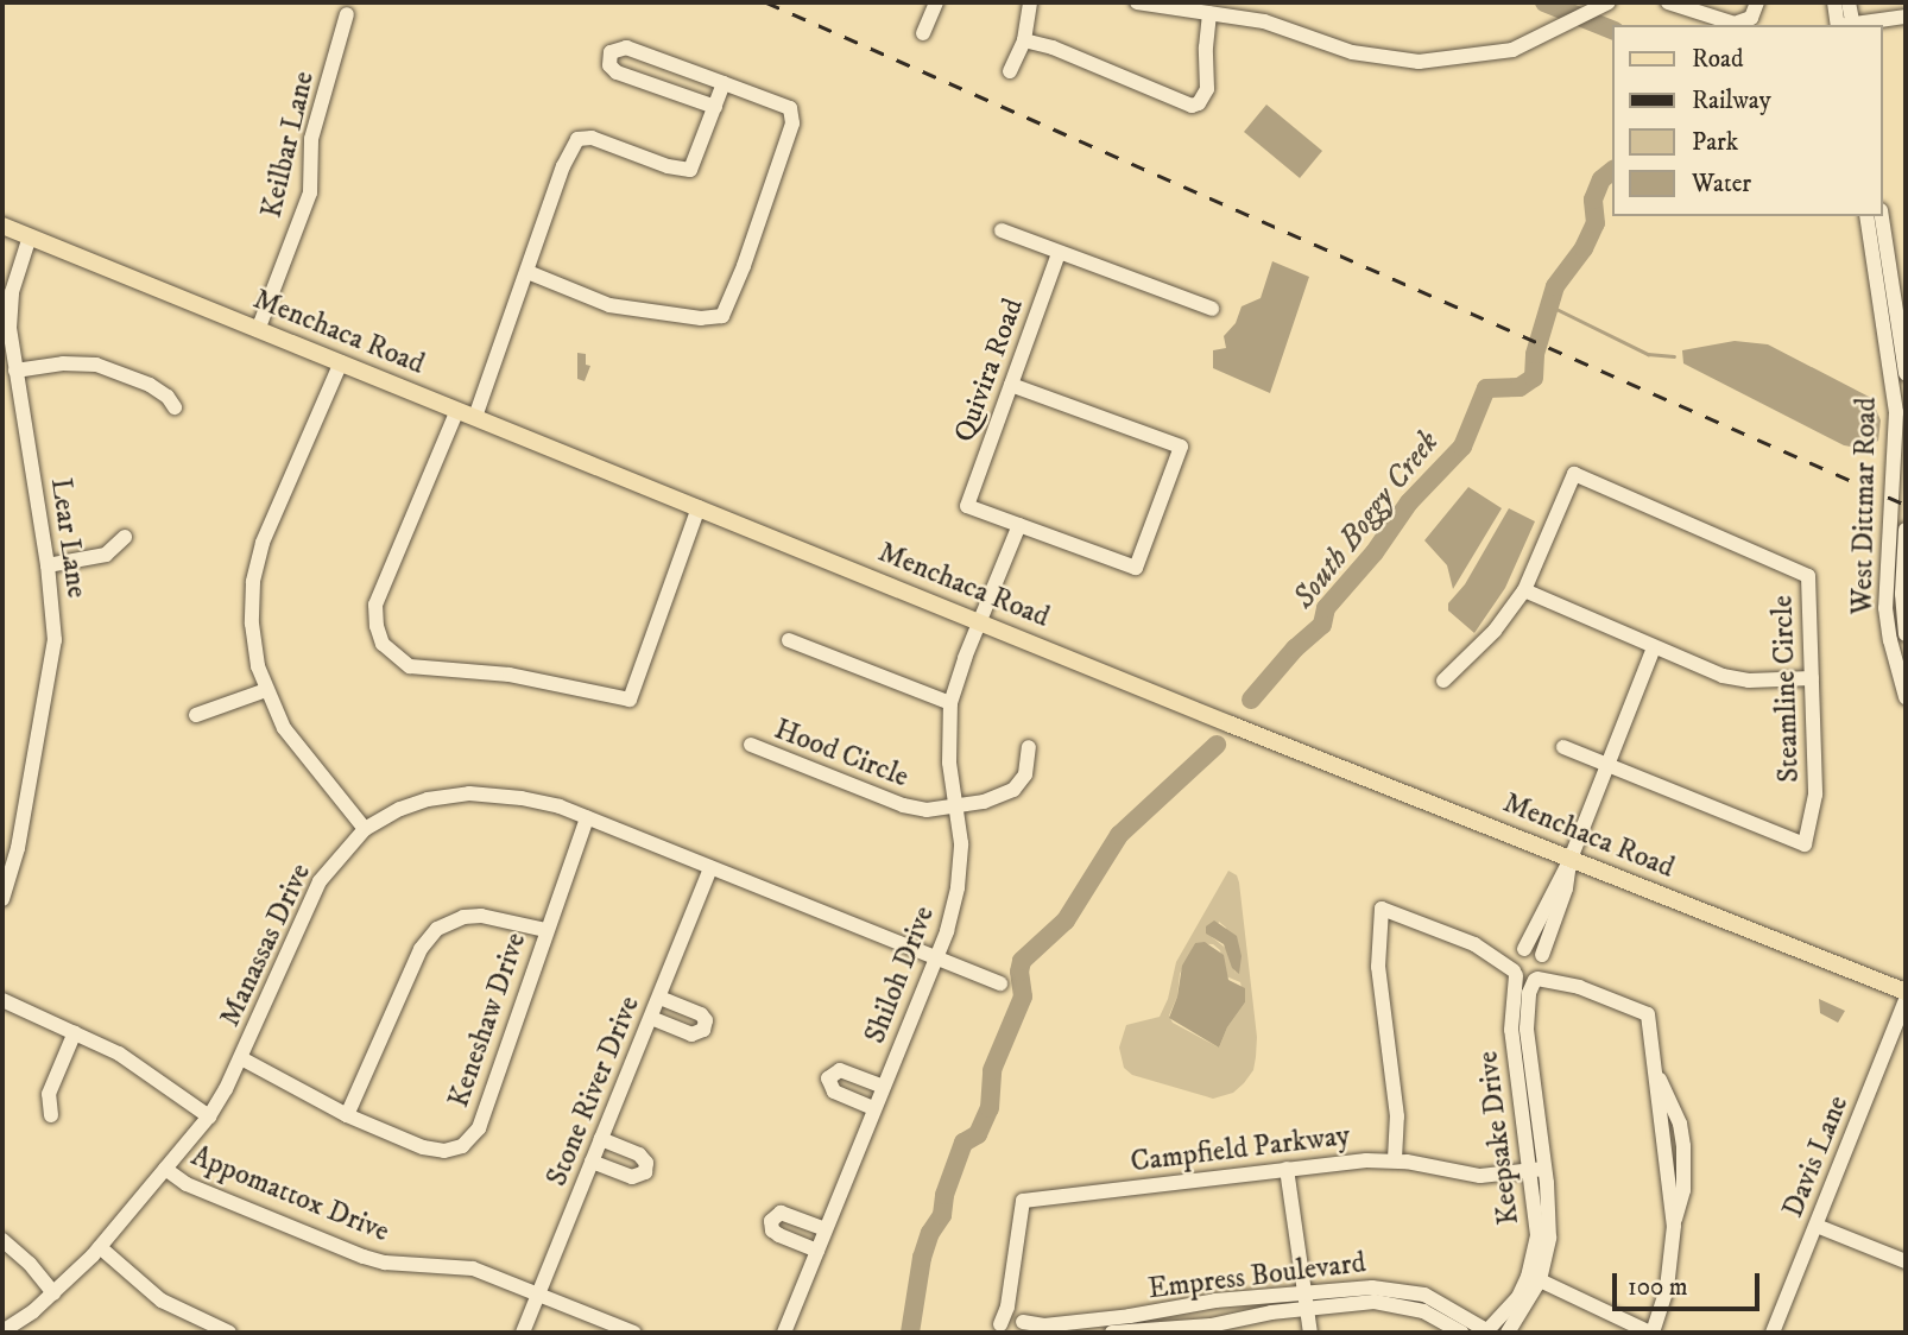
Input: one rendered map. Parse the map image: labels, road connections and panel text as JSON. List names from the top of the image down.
{
  "streets": {
    "main road": ["Menchaca Road"],
    "street": [
      "Keilbar Lane",
      "Quivira Road",
      "West Dittmar Road",
      "Lear Lane",
      "Steamline Circle",
      "Hood Circle",
      "Manassas Drive",
      "Shiloh Drive",
      "Keneshaw Drive",
      "Stone River Drive",
      "Keepsake Drive",
      "Campfield Parkway",
      "Davis Lane",
      "Appomattox Drive",
      "Empress Boulevard"
    ]
  },
  "crossings": [
    ["Keilbar Lane", "Menchaca Road"],
    ["Menchaca Road", "Lear Lane"],
    ["Menchaca Road", "Shiloh Drive"],
    ["Quivira Road", "Shiloh Drive"],
    ["Hood Circle", "Shiloh Drive"],
    ["Manassas Drive", "Shiloh Drive"],
    ["Manassas Drive", "Keneshaw Drive"],
    ["Manassas Drive", "Stone River Drive"],
    ["Manassas Drive", "Appomattox Drive"],
    ["Stone River Drive", "Appomattox Drive"],
    ["Keepsake Drive", "Campfield Parkway"],
    ["Keepsake Drive", "Empress Boulevard"],
    ["Campfield Parkway", "Empress Boulevard"]
  ],
  "water": ["South Boggy Creek"],
  "legend": [
    "Road",
    "Railway",
    "Park",
    "Water"
  ],
  "scale_bar": "100 m"
}
